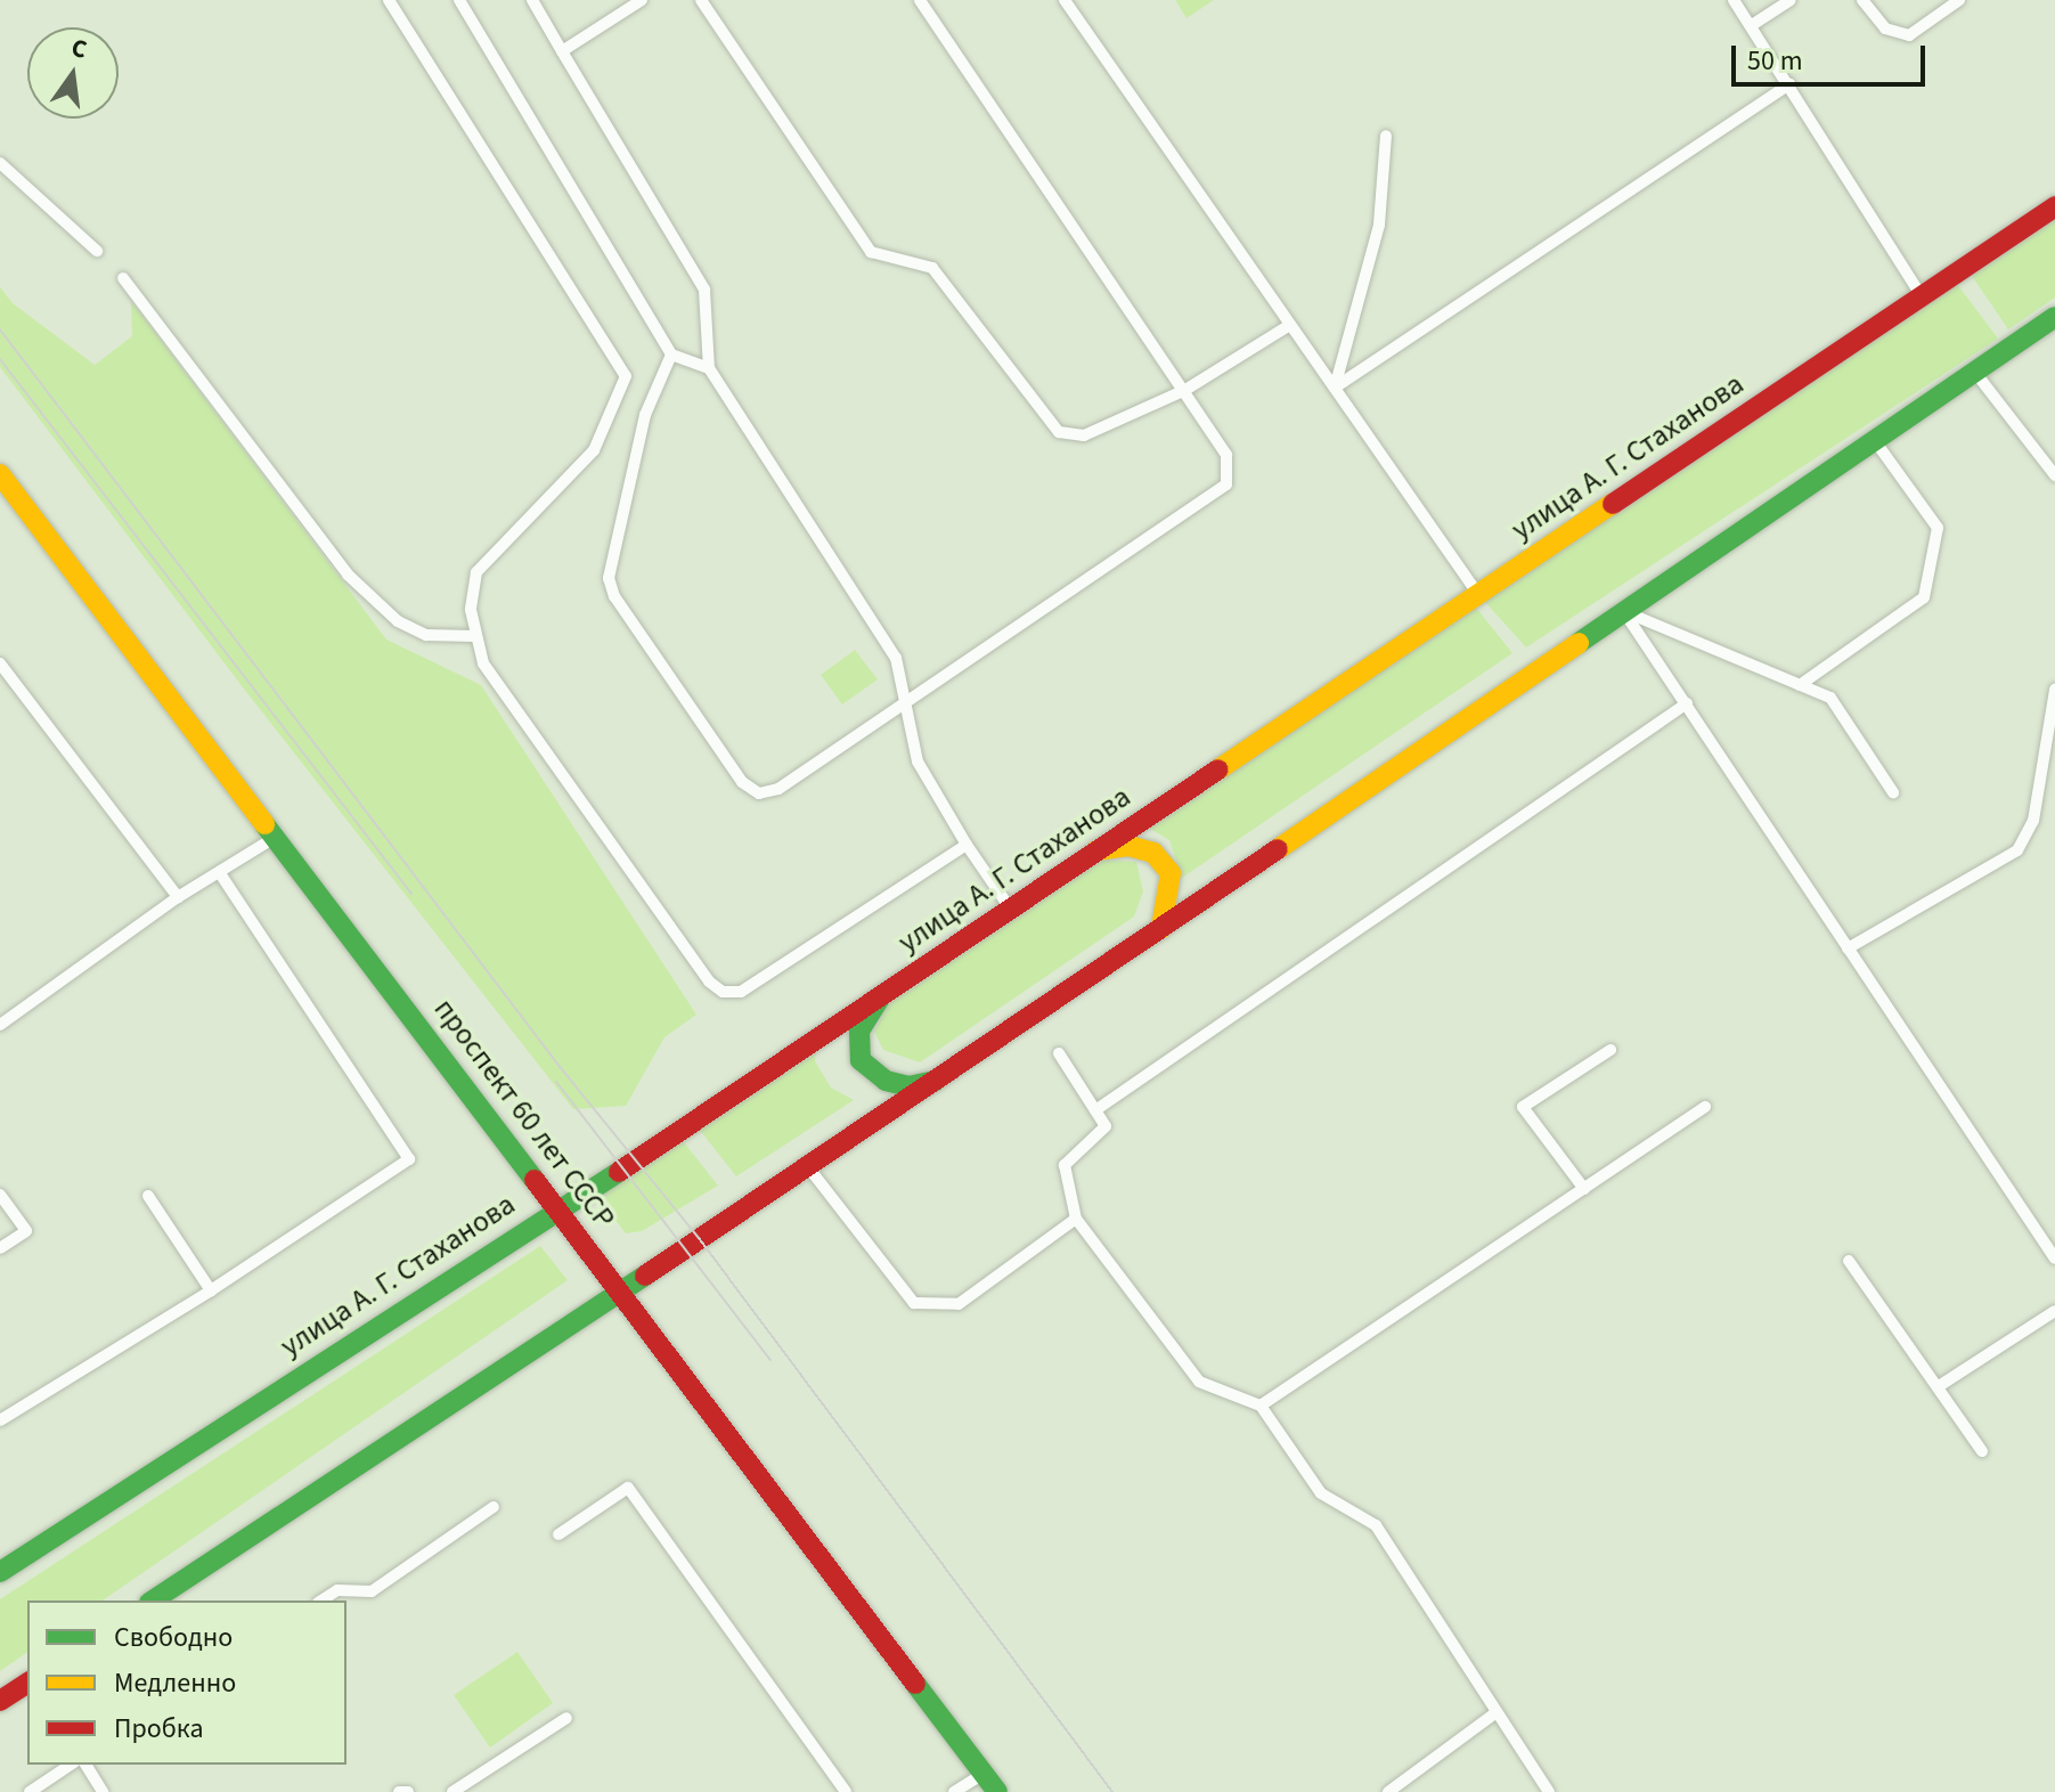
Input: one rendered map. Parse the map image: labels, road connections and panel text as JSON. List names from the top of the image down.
{
  "streets": {
    "main road": ["улица А. Г. Стаханова", "проспект 60 лет СССР"]
  },
  "crossings": [
    ["улица А. Г. Стаханова", "проспект 60 лет СССР"]
  ],
  "legend": ["Свободно", "Медленно", "Пробка"],
  "scale_bar": "50 m",
  "north": "top"
}
